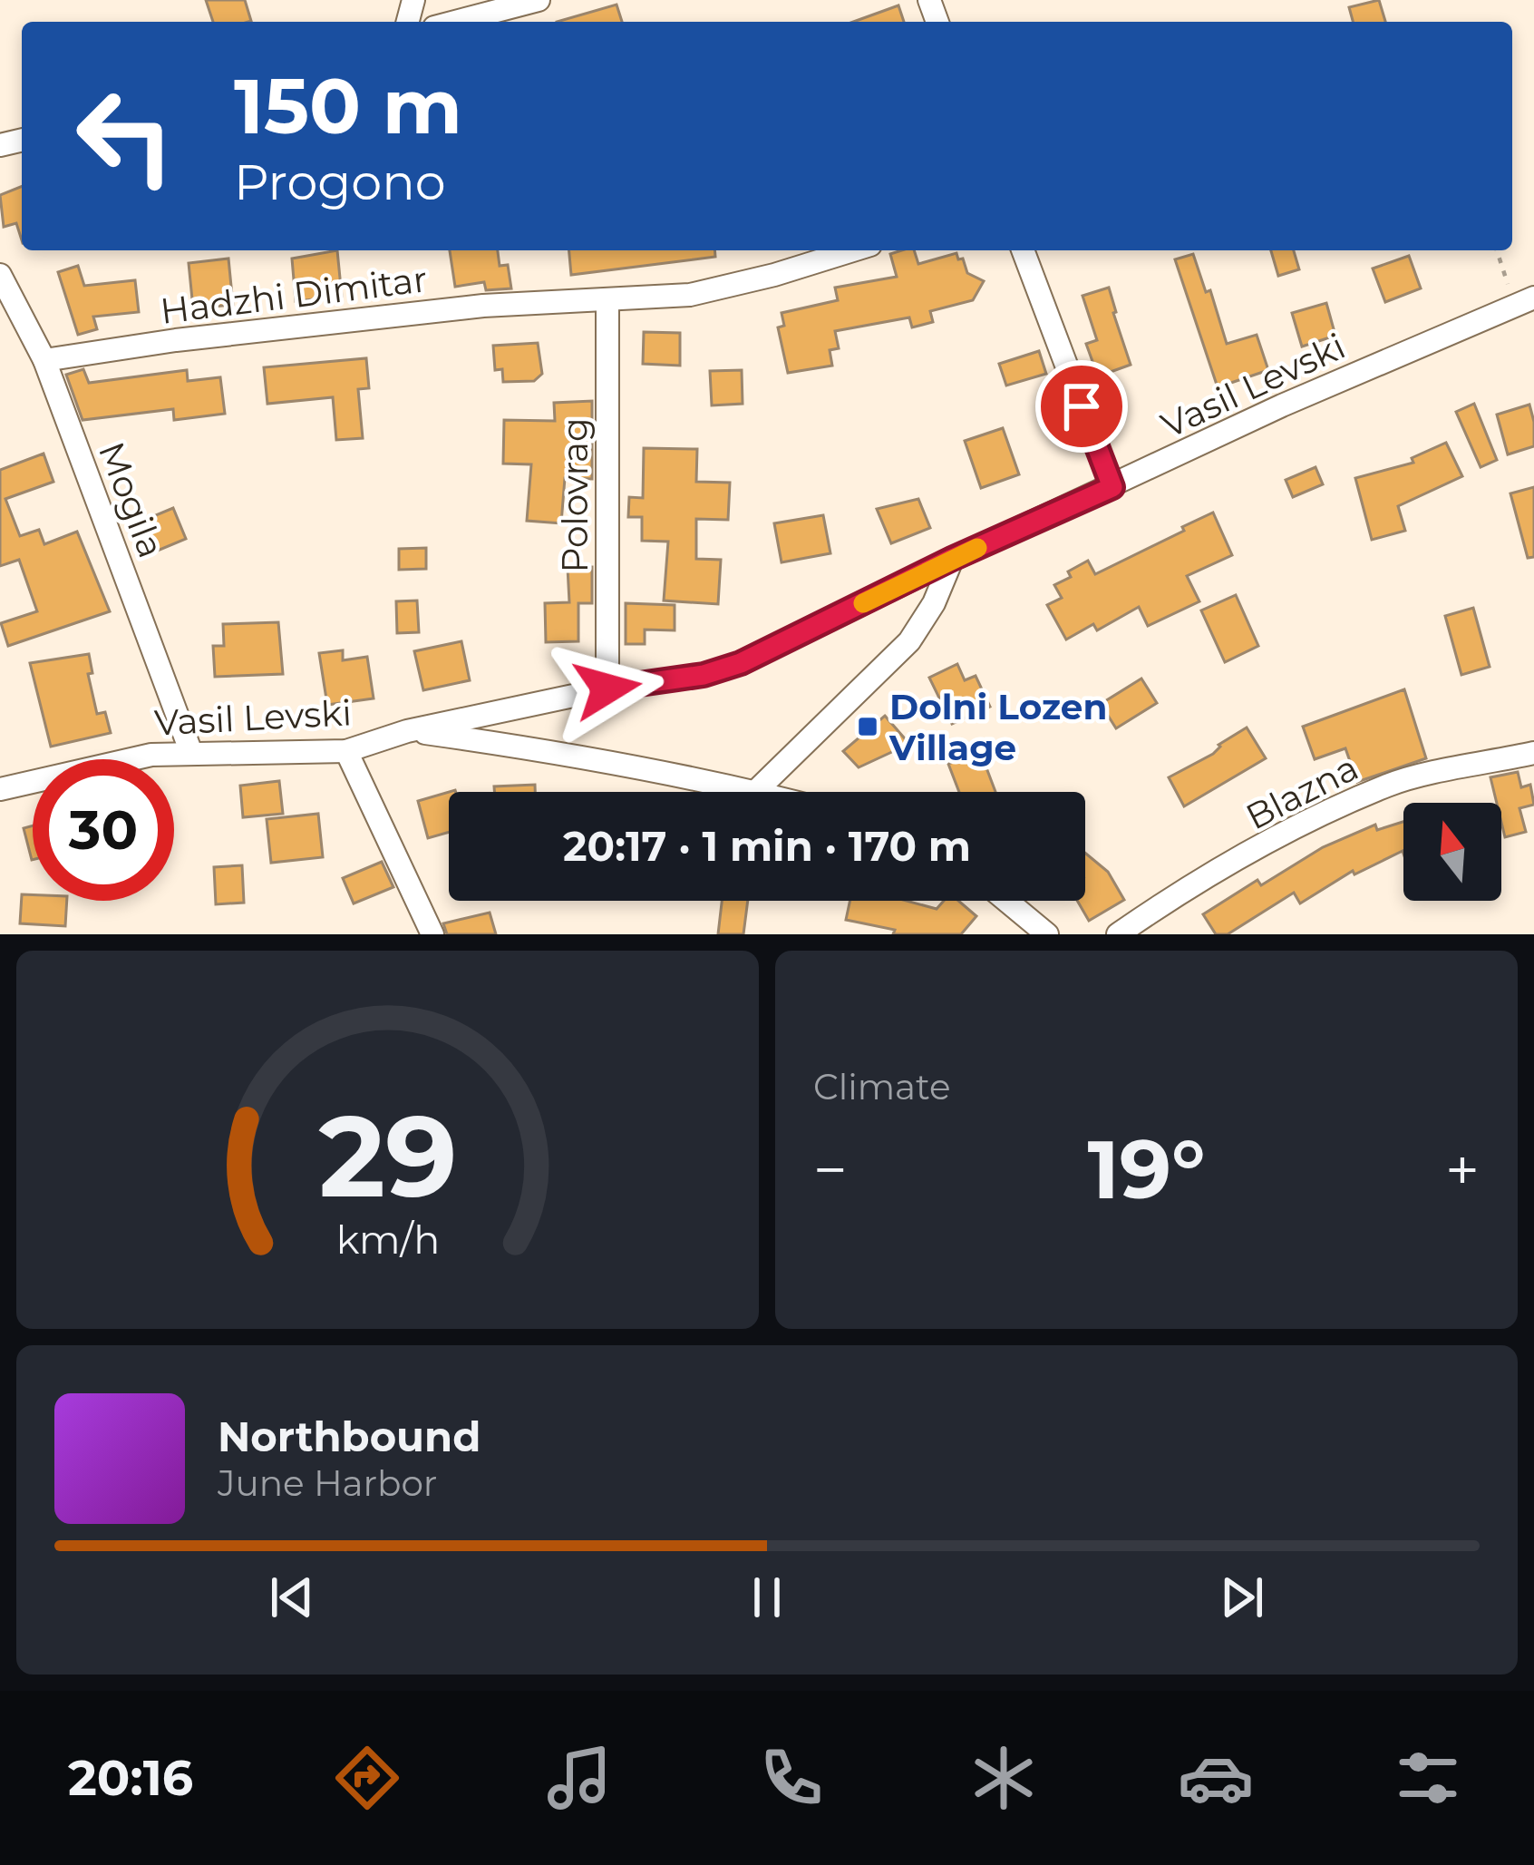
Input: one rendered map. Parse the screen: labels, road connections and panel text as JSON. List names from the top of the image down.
{
  "streets": {
    "street": [
      "Hadzhi Dimitar",
      "Vasil Levski",
      "Polovrag",
      "Mogila",
      "Blazna"
    ]
  },
  "crossings": [
    ["Hadzhi Dimitar", "Polovrag"],
    ["Hadzhi Dimitar", "Mogila"],
    ["Vasil Levski", "Polovrag"],
    ["Vasil Levski", "Mogila"]
  ],
  "places": {
    "transit": ["Dolni Lozen Village"]
  },
  "north": "top",
  "page": {
    "turn": ["150 m", "Progono"],
    "limit": "30",
    "trip": "20:17 · 1 min · 170 m",
    "tile": "Climate",
    "heat": ["−", "19°", "+"],
    "song": ["Northbound", "June Harbor"],
    "tabs": "20:16",
    "gauge": ["29", "km/h"]
  }
}
